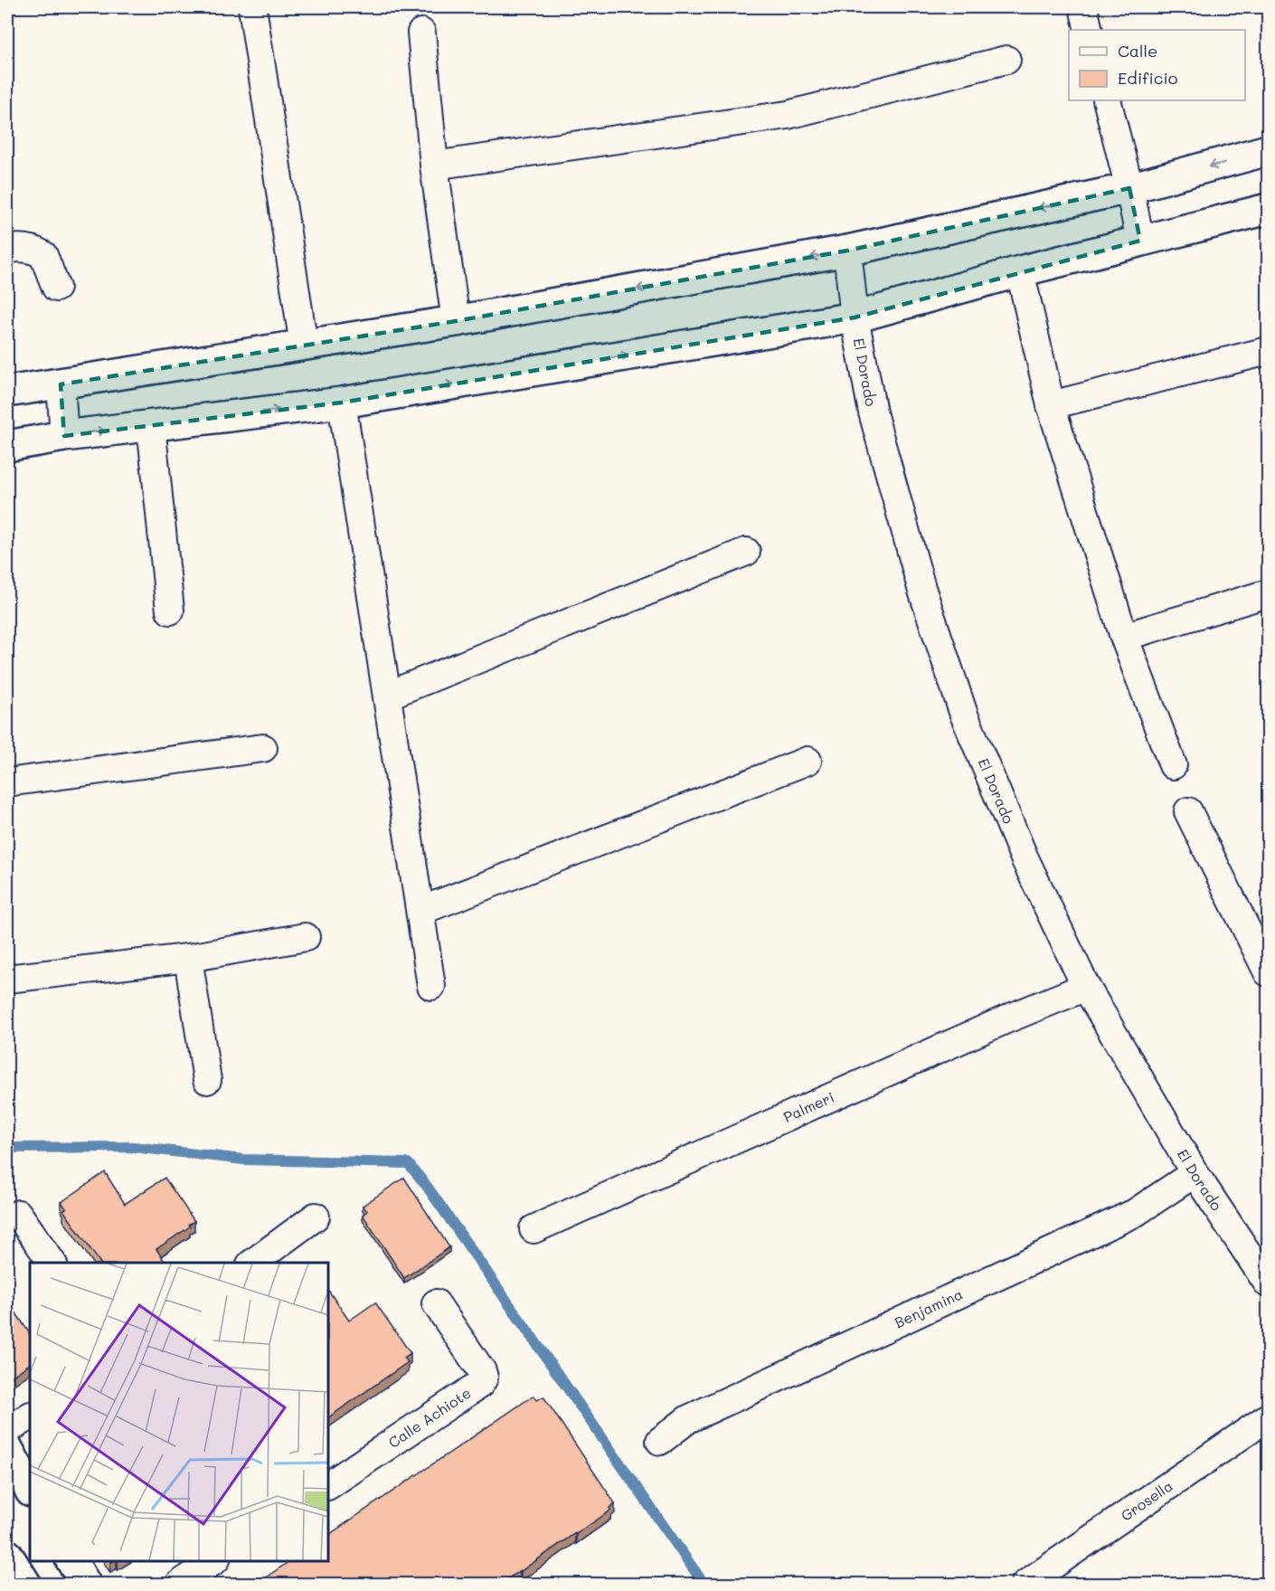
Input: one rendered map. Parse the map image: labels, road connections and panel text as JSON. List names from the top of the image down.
{
  "streets": {
    "street": [
      "El Dorado",
      "Palmeri",
      "Benjamina",
      "Calle Achiote",
      "Grosella"
    ]
  },
  "crossings": [
    ["El Dorado", "Palmeri"],
    ["El Dorado", "Benjamina"]
  ],
  "legend": ["Calle", "Edificio"]
}
